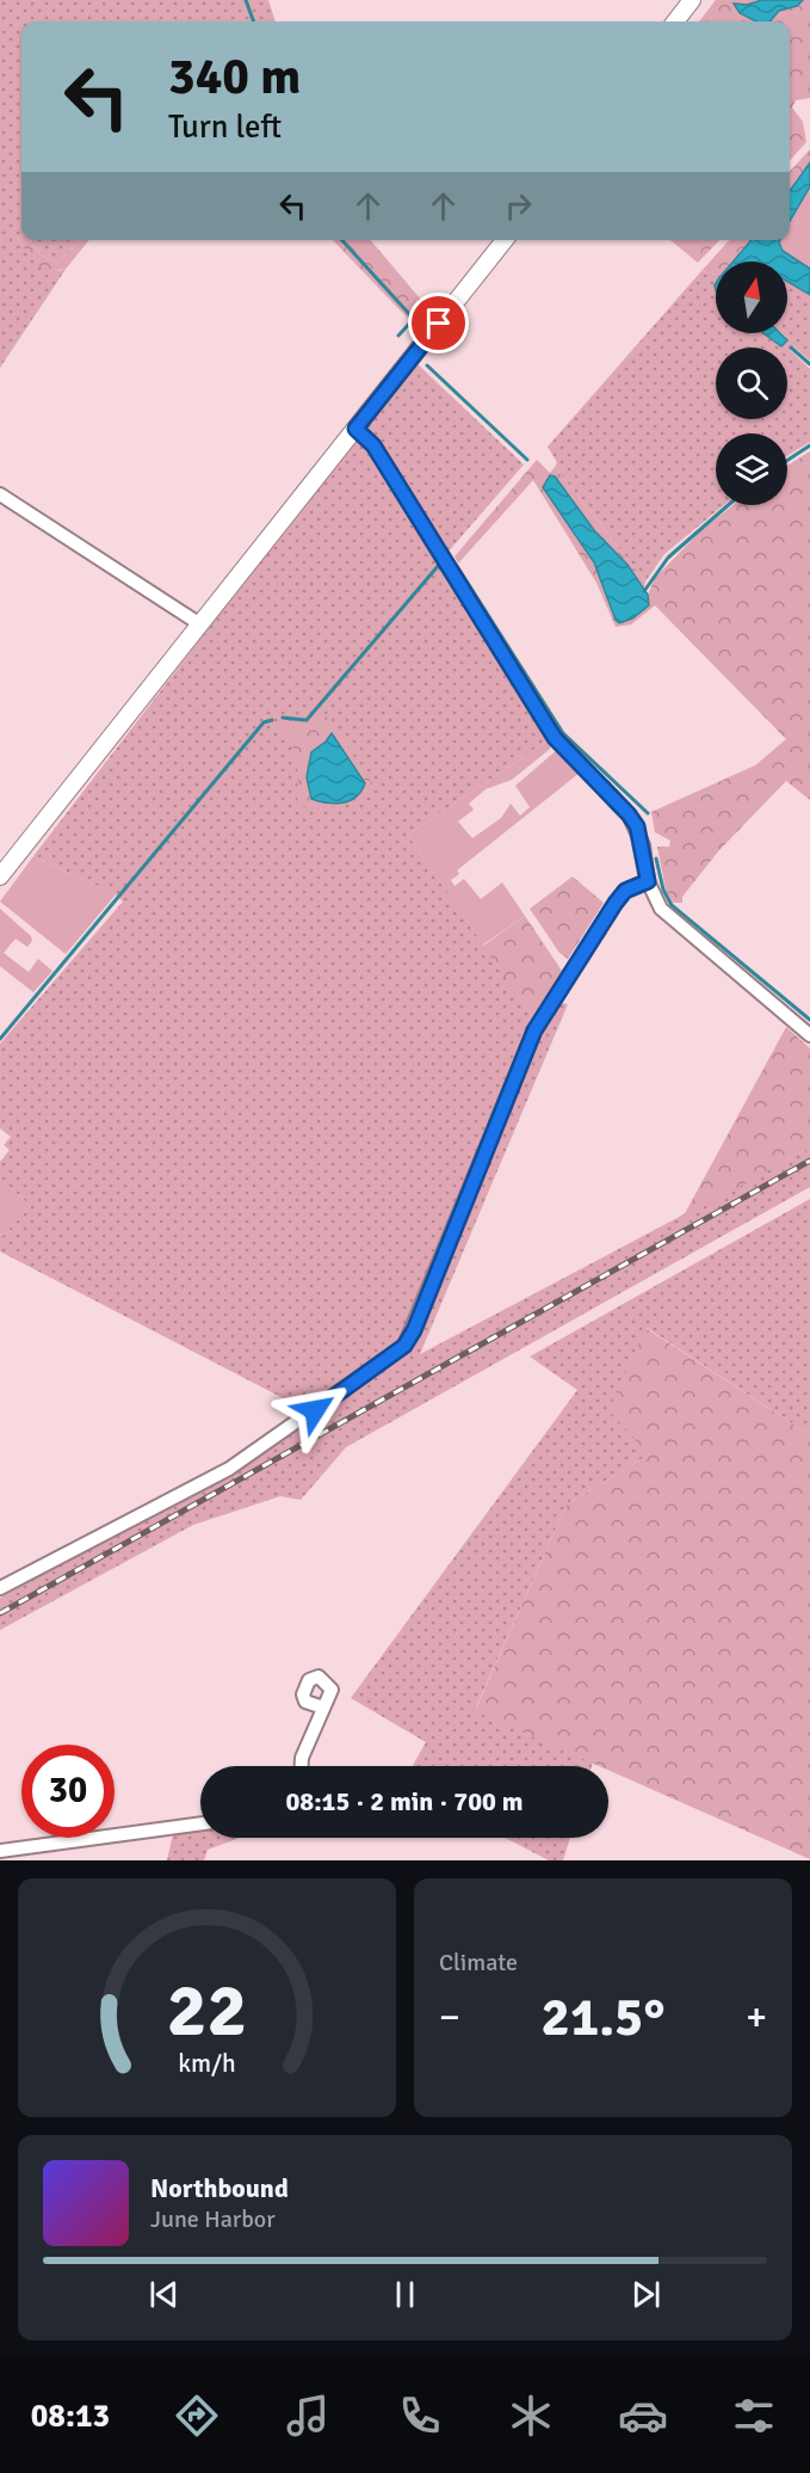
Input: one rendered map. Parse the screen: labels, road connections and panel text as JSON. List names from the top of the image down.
{
  "north": "top",
  "page": {
    "turn": ["340 m", "Turn left"],
    "limit": "30",
    "trip": "08:15 · 2 min · 700 m",
    "tile": "Climate",
    "heat": ["−", "21.5°", "+"],
    "song": ["Northbound", "June Harbor"],
    "tabs": "08:13",
    "gauge": ["22", "km/h"]
  }
}
